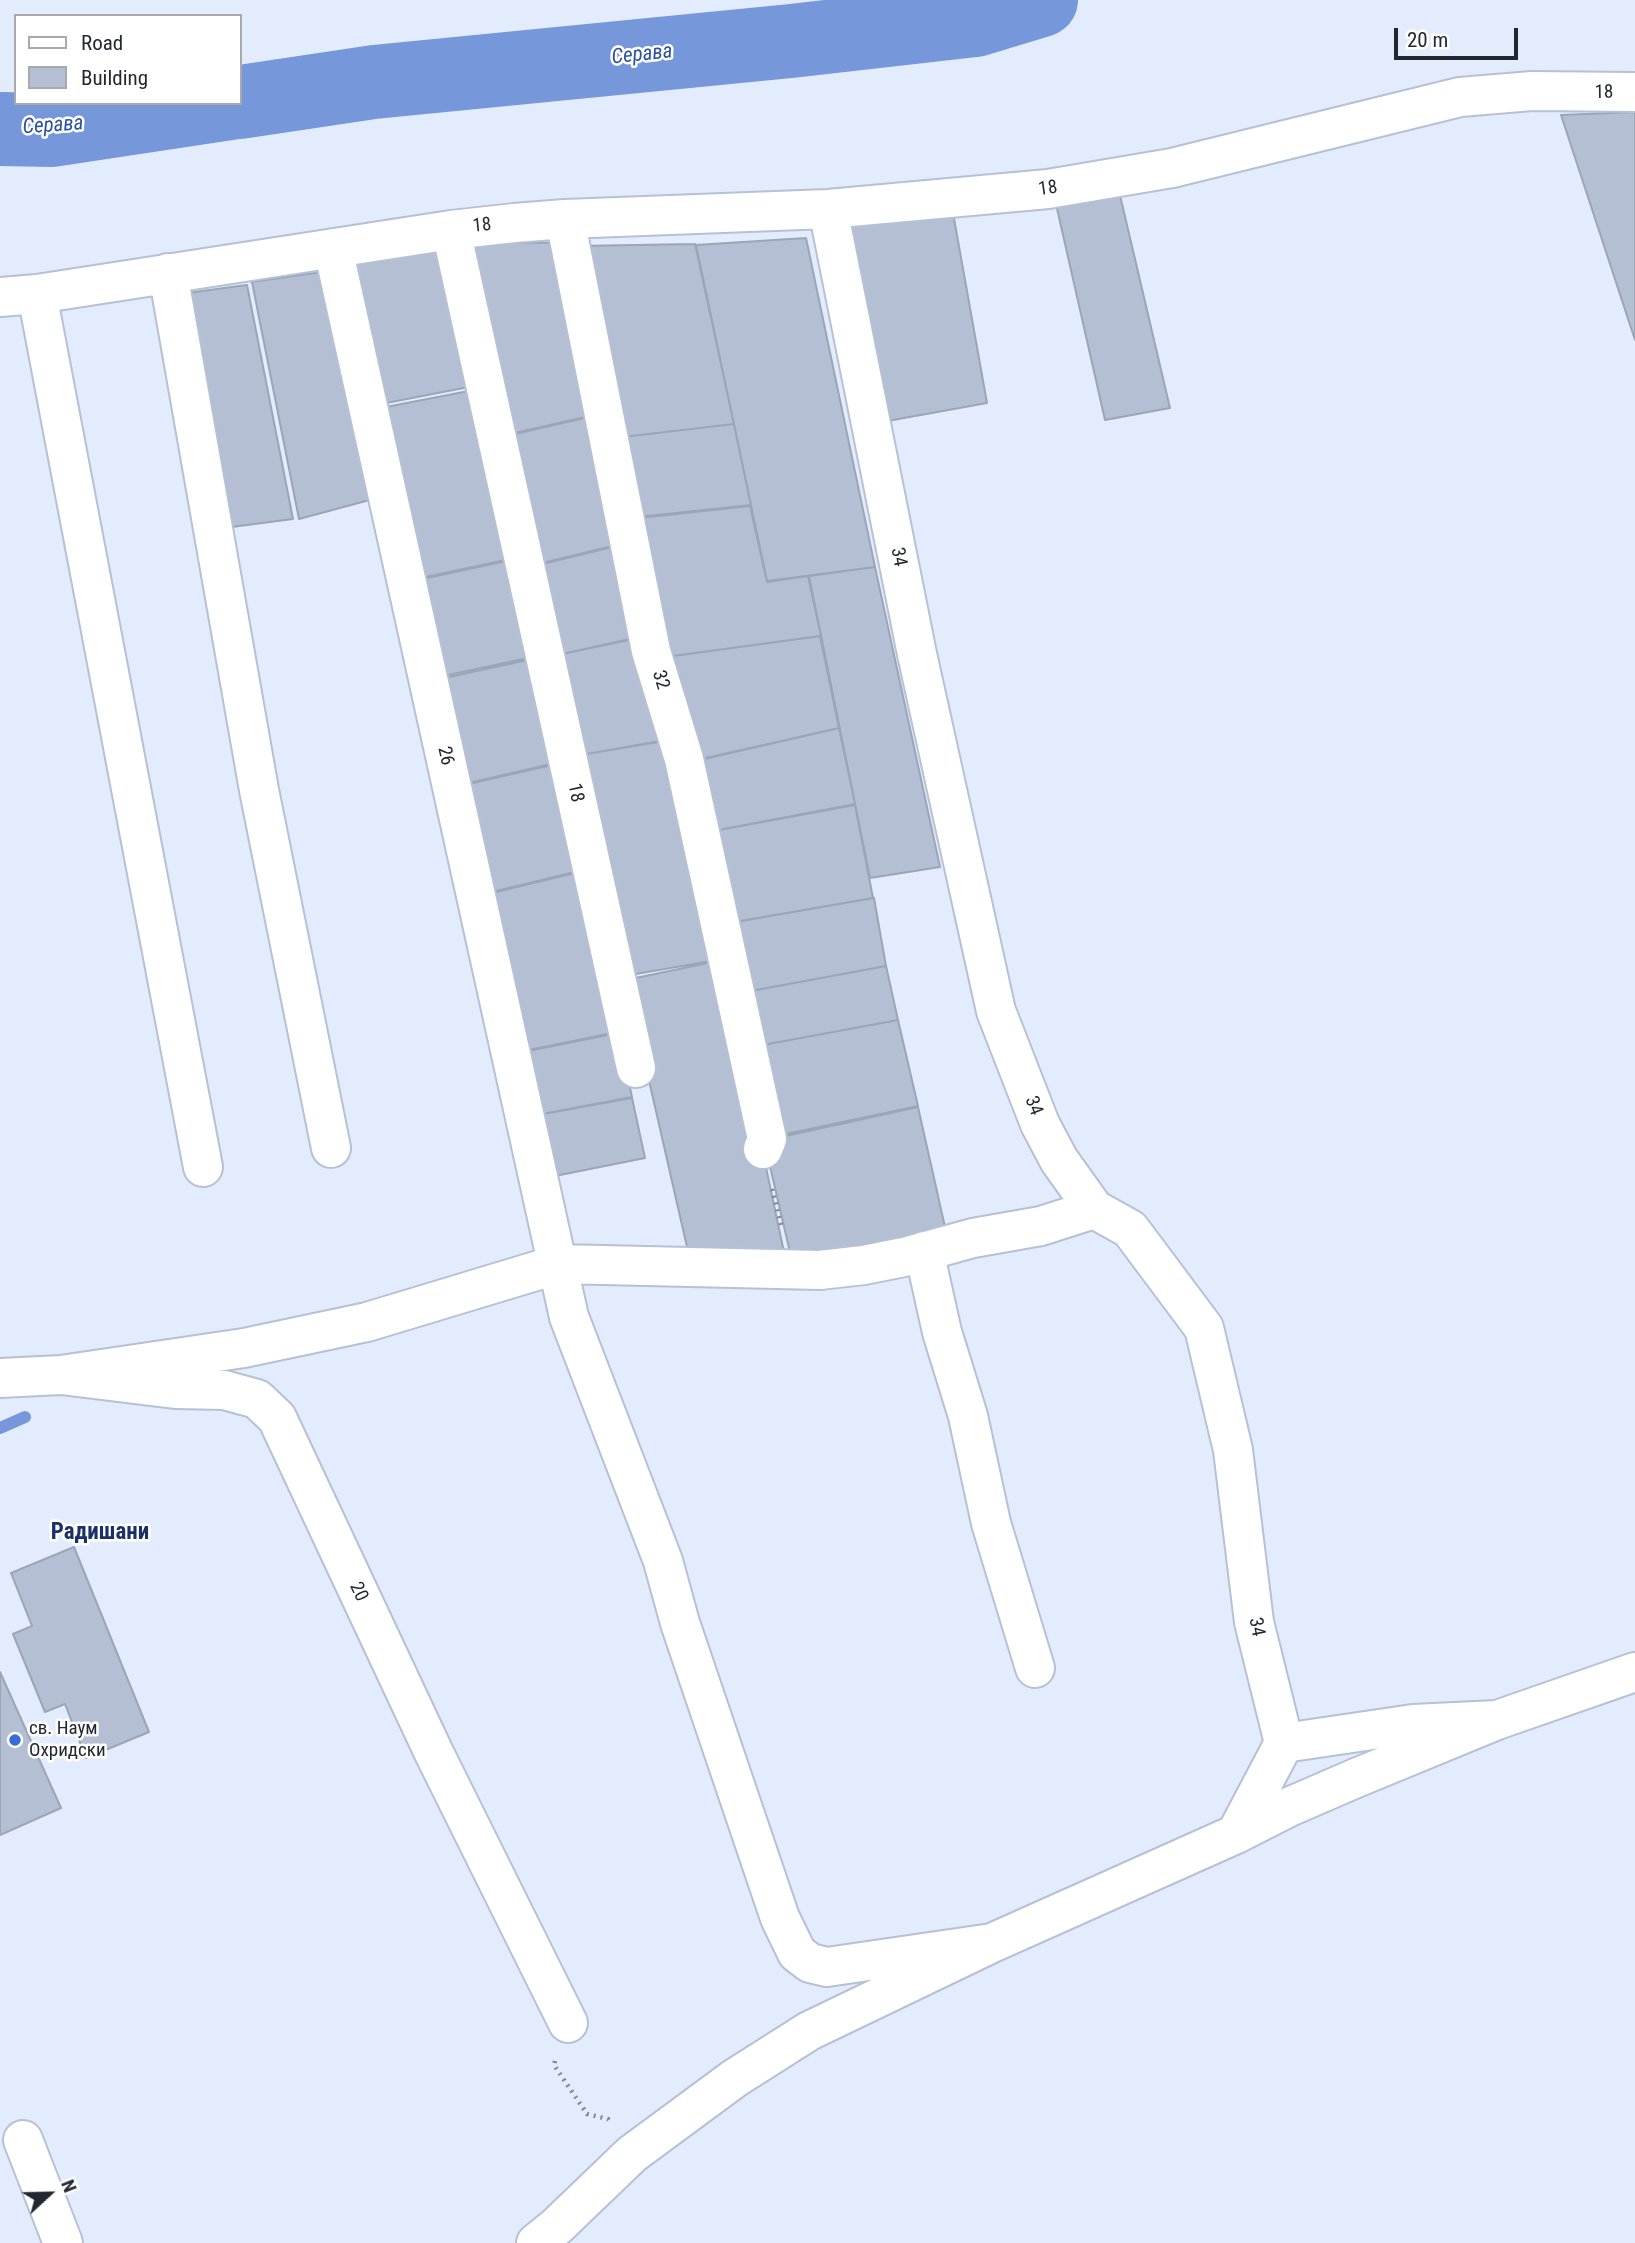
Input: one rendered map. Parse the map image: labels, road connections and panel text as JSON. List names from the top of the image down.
{
  "streets": {
    "street": [
      "18",
      "34",
      "32",
      "26",
      "20"
    ]
  },
  "crossings": [
    ["18", "34"],
    ["18", "32"],
    ["18", "26"]
  ],
  "districts": ["Радишани"],
  "water": ["Серава"],
  "places": ["св. Наум Охридски"],
  "legend": ["Road", "Building"],
  "scale_bar": "20 m",
  "north": "right"
}
